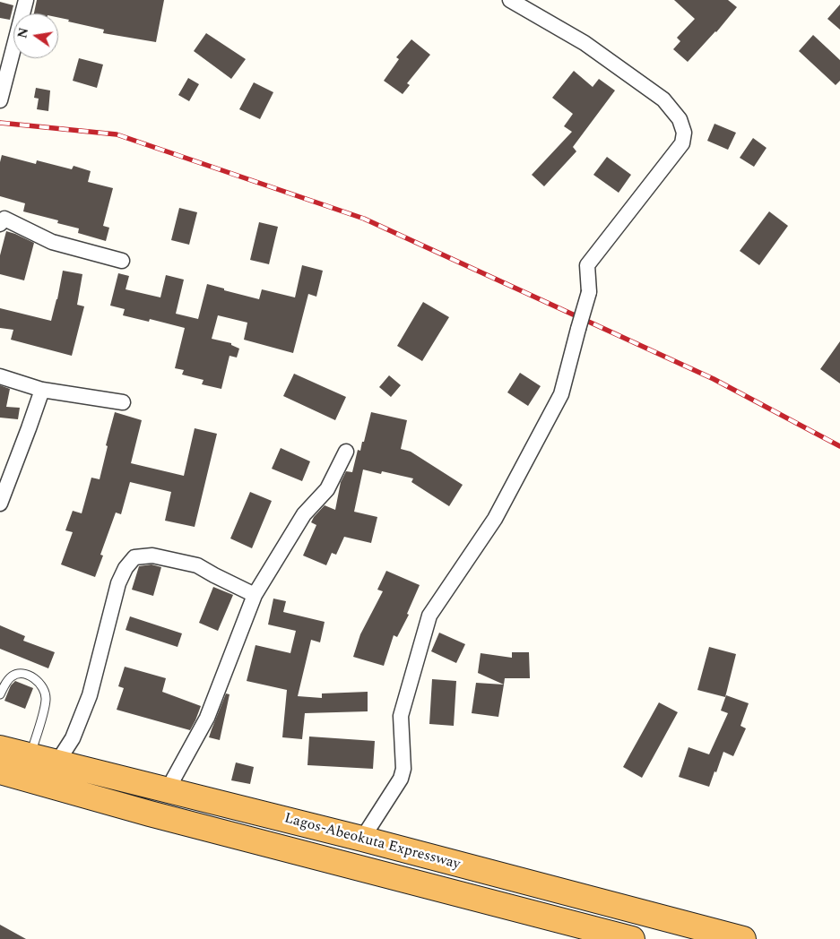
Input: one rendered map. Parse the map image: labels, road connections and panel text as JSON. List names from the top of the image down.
{
  "streets": {
    "highway": ["Lagos-Abeokuta Expressway"]
  },
  "north": "left"
}
